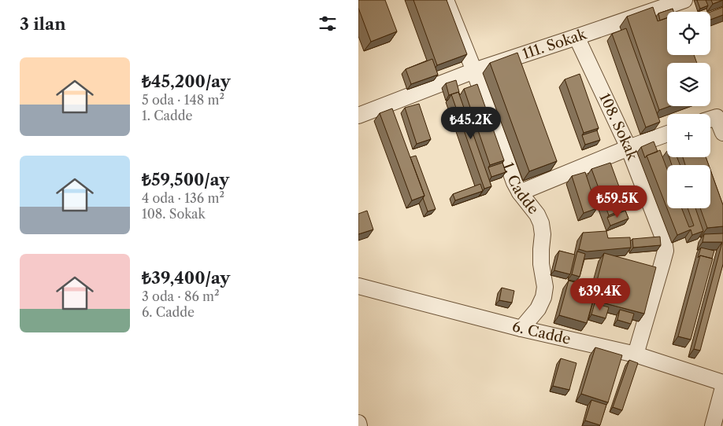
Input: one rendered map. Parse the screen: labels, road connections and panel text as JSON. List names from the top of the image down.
{
  "streets": {
    "street": [
      "111. Sokak",
      "108. Sokak",
      "1. Cadde",
      "6. Cadde"
    ]
  },
  "crossings": [
    ["111. Sokak", "108. Sokak"],
    ["111. Sokak", "1. Cadde"],
    ["108. Sokak", "6. Cadde"],
    ["1. Cadde", "6. Cadde"]
  ],
  "page": {
    "heading": "3 ilan",
    "map_buttons": ["+", "−"],
    "list": [
      {
        "name": "₺45,200/ay",
        "note": "5 oda · 148 m² · 1. Cadde"
      },
      {
        "name": "₺59,500/ay",
        "note": "4 oda · 136 m² · 108. Sokak"
      },
      {
        "name": "₺39,400/ay",
        "note": "3 oda · 86 m² · 6. Cadde"
      }
    ],
    "price": ["₺45.2K", "₺59.5K", "₺39.4K"]
  }
}
